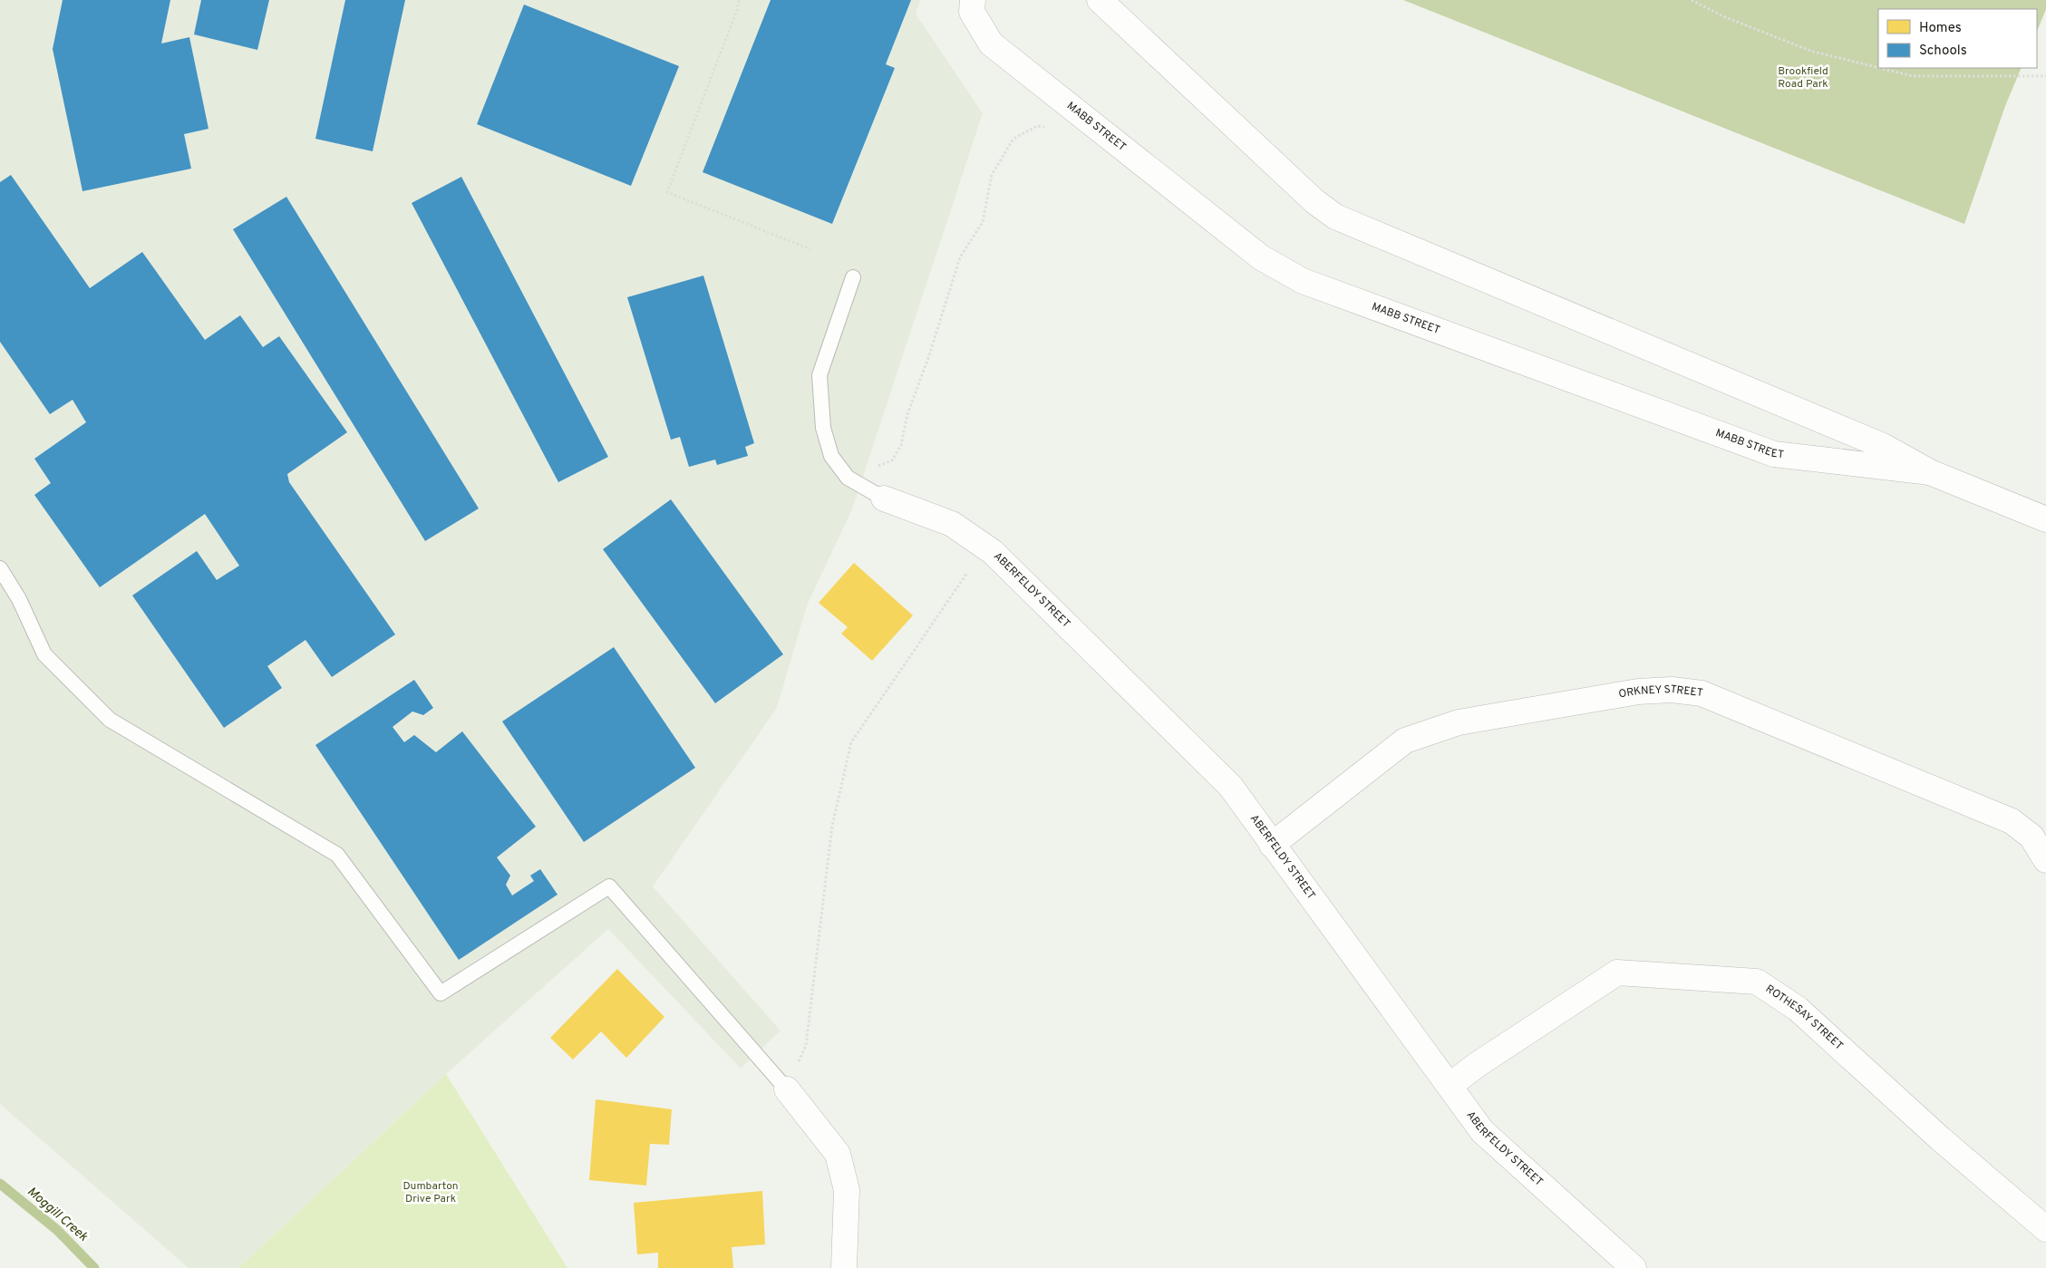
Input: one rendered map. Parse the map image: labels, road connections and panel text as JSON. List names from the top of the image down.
{
  "streets": {
    "street": [
      "MABB STREET",
      "ABERFELDY STREET",
      "ORKNEY STREET",
      "ROTHESAY STREET"
    ]
  },
  "crossings": [
    ["ABERFELDY STREET", "ORKNEY STREET"],
    ["ABERFELDY STREET", "ROTHESAY STREET"]
  ],
  "water": ["Moggill Creek"],
  "parks": ["Brookfield Road Park", "Dumbarton Drive Park"],
  "legend": ["Homes", "Schools"]
}
